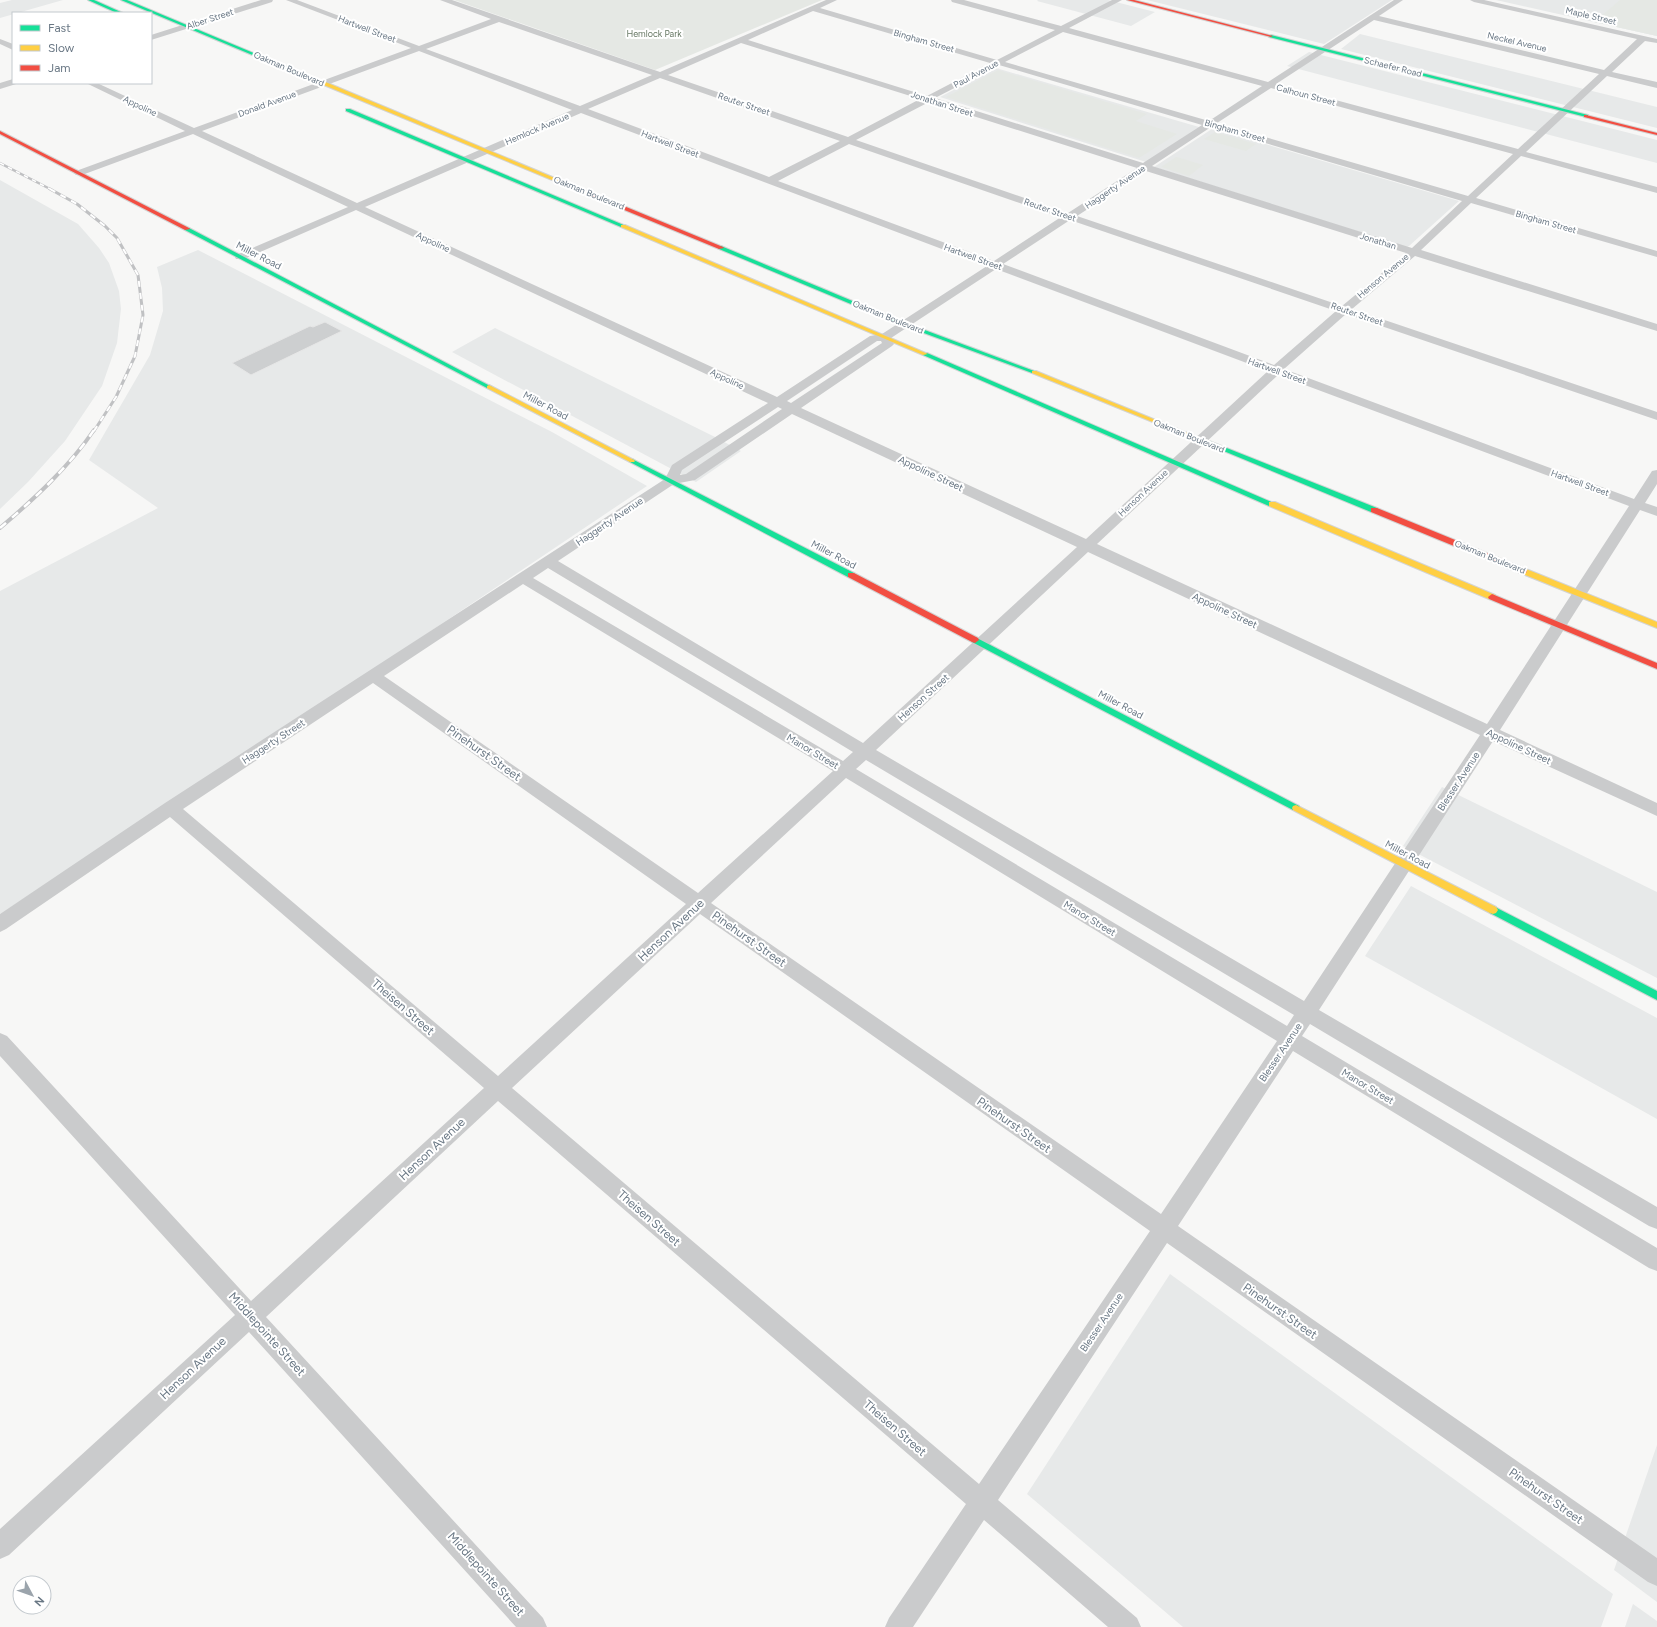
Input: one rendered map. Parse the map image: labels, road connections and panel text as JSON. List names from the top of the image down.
{
  "streets": {
    "street": [
      "Maple Street",
      "Alber Street",
      "Hartwell Street",
      "Bingham Street",
      "Neckel Avenue",
      "Schaefer Road",
      "Oakman Boulevard",
      "Paul Avenue",
      "Calhoun Street",
      "Donald Avenue",
      "Reuter Street",
      "Jonathan Street",
      "Appoline",
      "Hemlock Avenue",
      "Haggerty Avenue",
      "Jonathan",
      "Miller Road",
      "Henson Avenue",
      "Appoline Street",
      "Henson Street",
      "Haggerty Street",
      "Manor Street",
      "Pinehurst Street",
      "Blesser Avenue",
      "Theisen Street",
      "Middlepointe Street"
    ]
  },
  "crossings": [
    ["Maple Street", "Henson Avenue"],
    ["Alber Street", "Oakman Boulevard"],
    ["Hartwell Street", "Paul Avenue"],
    ["Hartwell Street", "Donald Avenue"],
    ["Hartwell Street", "Hemlock Avenue"],
    ["Hartwell Street", "Haggerty Avenue"],
    ["Hartwell Street", "Henson Avenue"],
    ["Hartwell Street", "Blesser Avenue"],
    ["Bingham Street", "Paul Avenue"],
    ["Bingham Street", "Hemlock Avenue"],
    ["Bingham Street", "Haggerty Avenue"],
    ["Bingham Street", "Henson Avenue"],
    ["Neckel Avenue", "Henson Avenue"],
    ["Schaefer Road", "Haggerty Avenue"],
    ["Schaefer Road", "Henson Avenue"],
    ["Oakman Boulevard", "Donald Avenue"],
    ["Oakman Boulevard", "Hemlock Avenue"],
    ["Oakman Boulevard", "Haggerty Avenue"],
    ["Oakman Boulevard", "Henson Avenue"],
    ["Oakman Boulevard", "Blesser Avenue"],
    ["Paul Avenue", "Calhoun Street"],
    ["Paul Avenue", "Reuter Street"],
    ["Paul Avenue", "Jonathan Street"],
    ["Calhoun Street", "Haggerty Avenue"],
    ["Calhoun Street", "Henson Avenue"],
    ["Donald Avenue", "Reuter Street"],
    ["Donald Avenue", "Appoline"],
    ["Donald Avenue", "Miller Road"],
    ["Reuter Street", "Hemlock Avenue"],
    ["Reuter Street", "Haggerty Avenue"],
    ["Reuter Street", "Henson Avenue"],
    ["Jonathan Street", "Hemlock Avenue"],
    ["Jonathan Street", "Haggerty Avenue"],
    ["Jonathan Street", "Jonathan"],
    ["Appoline", "Hemlock Avenue"],
    ["Appoline", "Haggerty Avenue"],
    ["Appoline", "Appoline Street"],
    ["Hemlock Avenue", "Miller Road"],
    ["Haggerty Avenue", "Jonathan"],
    ["Haggerty Avenue", "Miller Road"],
    ["Haggerty Avenue", "Appoline Street"],
    ["Haggerty Avenue", "Haggerty Street"],
    ["Jonathan", "Henson Avenue"],
    ["Miller Road", "Henson Avenue"],
    ["Miller Road", "Henson Street"],
    ["Miller Road", "Blesser Avenue"],
    ["Henson Avenue", "Appoline Street"],
    ["Henson Avenue", "Henson Street"],
    ["Henson Avenue", "Manor Street"],
    ["Henson Avenue", "Pinehurst Street"],
    ["Henson Avenue", "Theisen Street"],
    ["Henson Avenue", "Middlepointe Street"],
    ["Appoline Street", "Blesser Avenue"],
    ["Haggerty Street", "Manor Street"],
    ["Haggerty Street", "Pinehurst Street"],
    ["Haggerty Street", "Theisen Street"],
    ["Manor Street", "Blesser Avenue"],
    ["Pinehurst Street", "Blesser Avenue"],
    ["Blesser Avenue", "Theisen Street"]
  ],
  "parks": ["Hemlock Park"],
  "legend": ["Fast", "Slow", "Jam"],
  "north": "bottom right"
}
